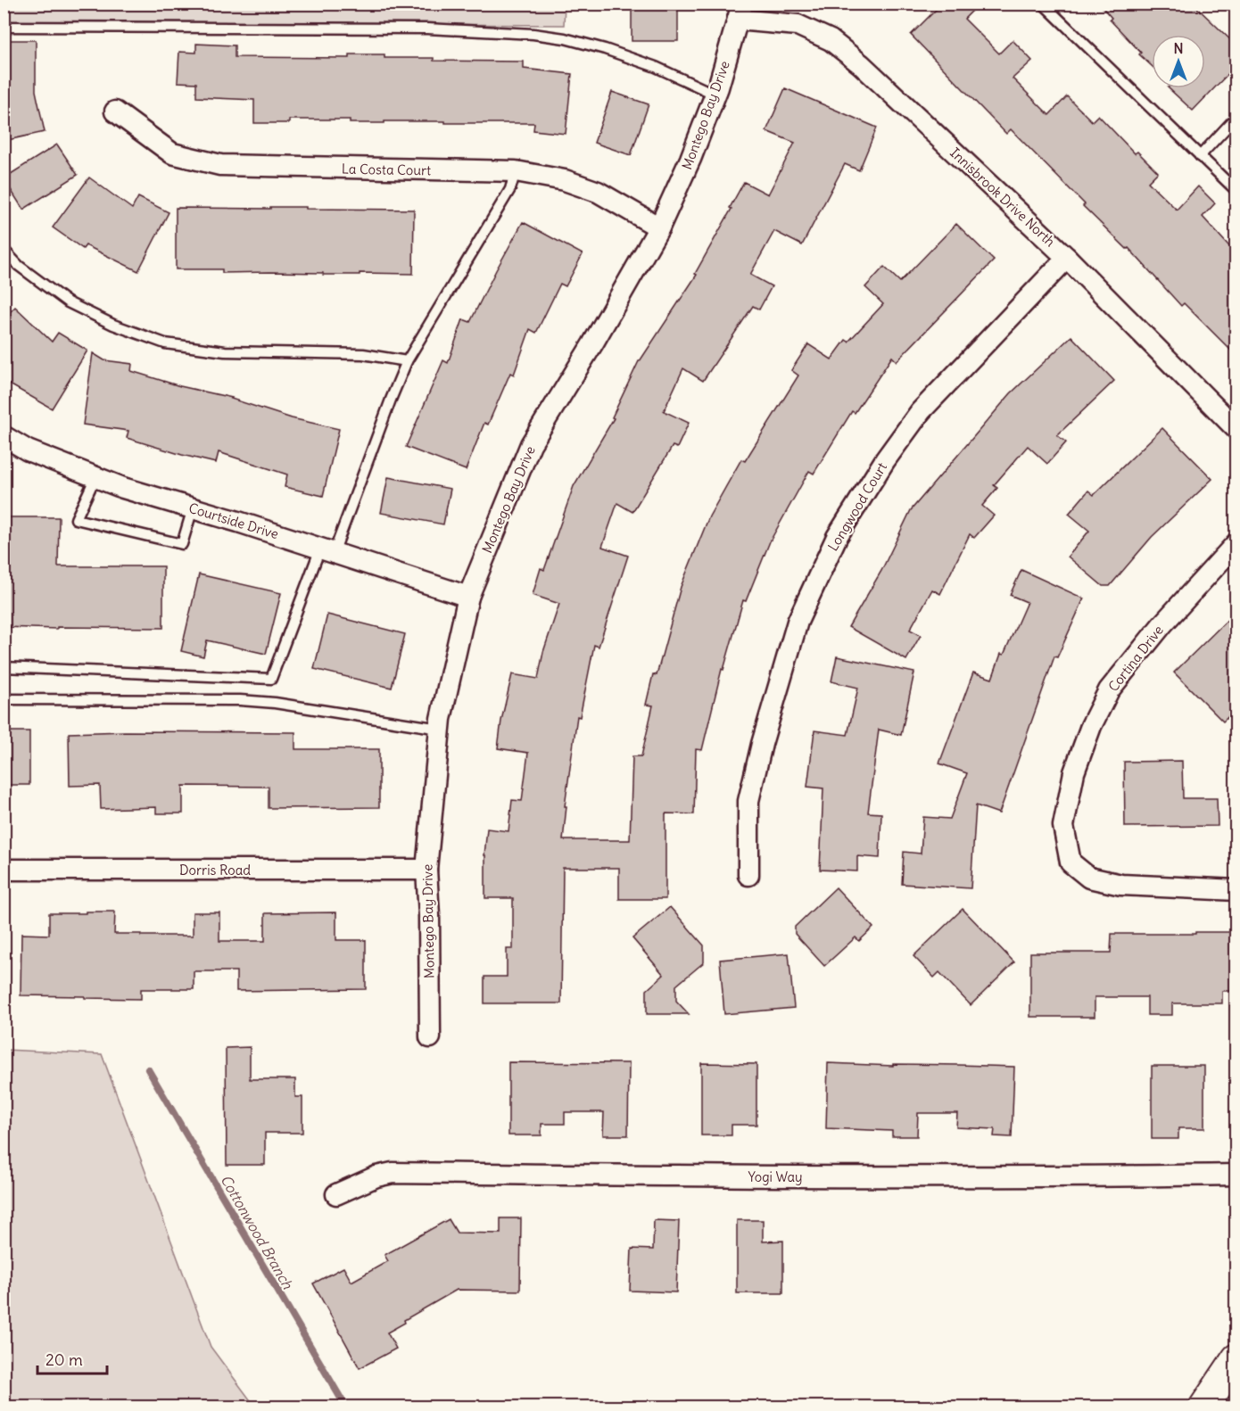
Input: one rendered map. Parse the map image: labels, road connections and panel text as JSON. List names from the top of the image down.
{
  "streets": {
    "street": [
      "Montego Bay Drive",
      "La Costa Court",
      "Innisbrook Drive North",
      "Longwood Court",
      "Courtside Drive",
      "Cortina Drive",
      "Dorris Road",
      "Yogi Way"
    ]
  },
  "crossings": [
    ["Montego Bay Drive", "La Costa Court"],
    ["Montego Bay Drive", "Innisbrook Drive North"],
    ["Montego Bay Drive", "Courtside Drive"],
    ["Montego Bay Drive", "Dorris Road"],
    ["Innisbrook Drive North", "Longwood Court"]
  ],
  "water": ["Cottonwood Branch"],
  "scale_bar": "20 m",
  "north": "top"
}
